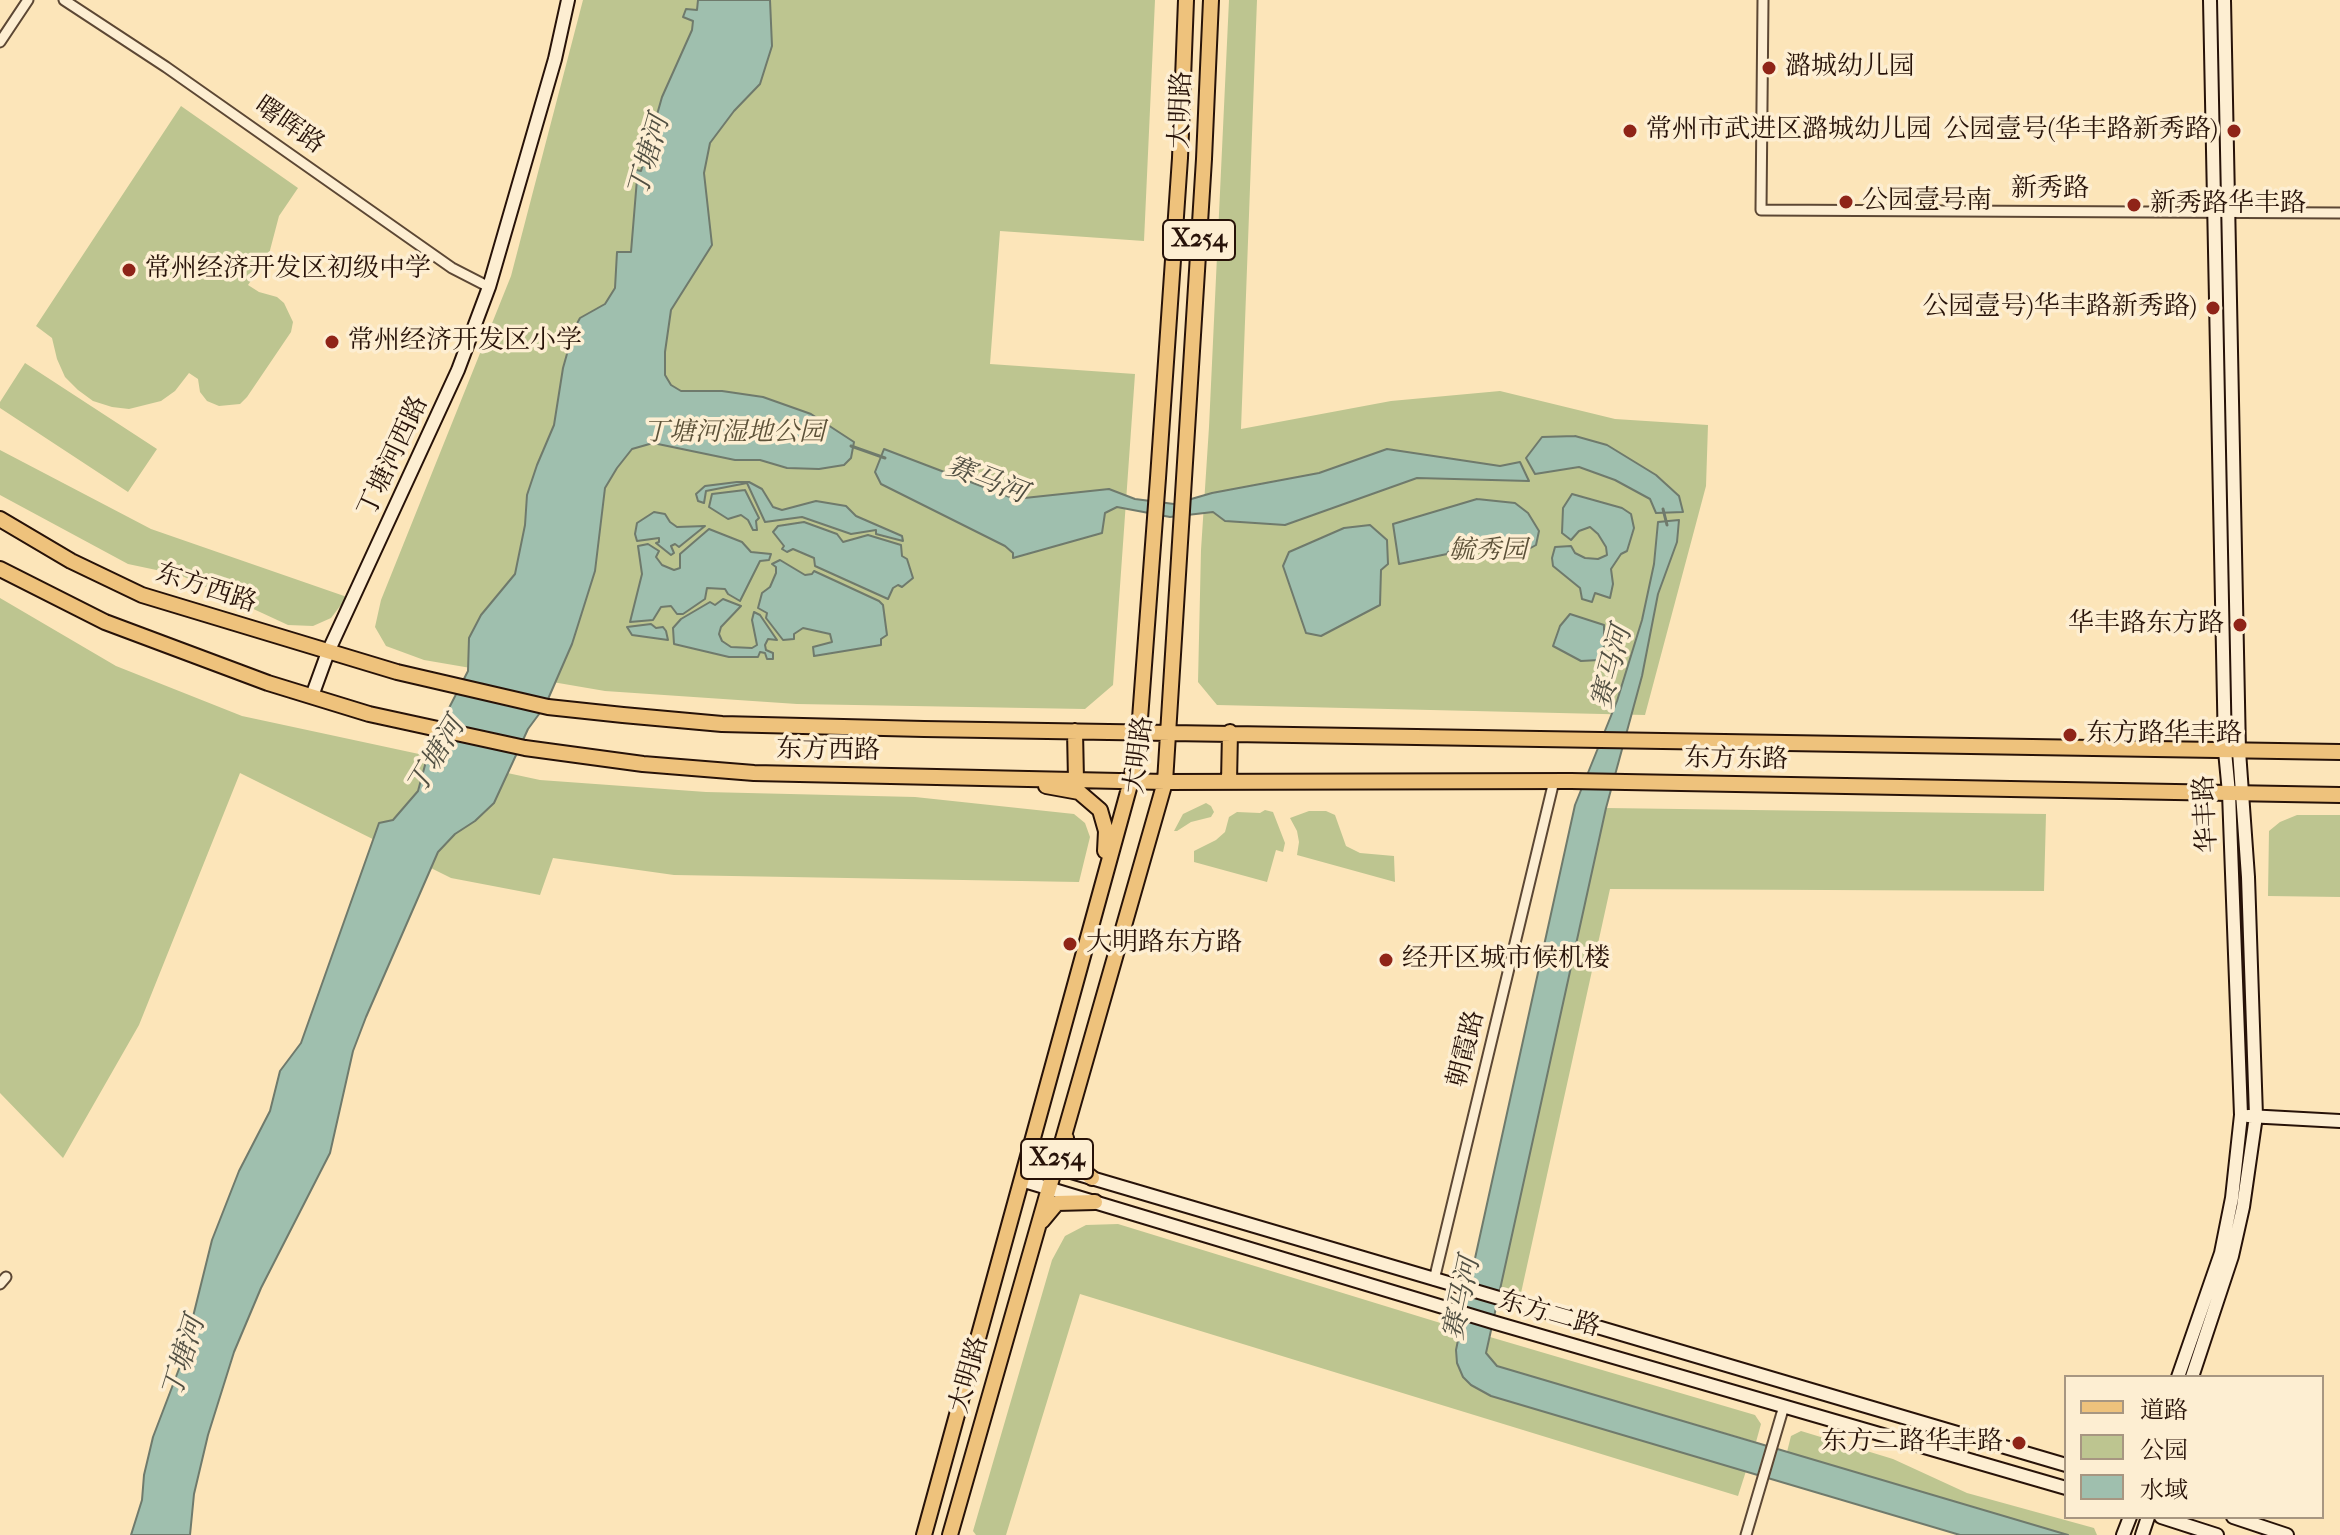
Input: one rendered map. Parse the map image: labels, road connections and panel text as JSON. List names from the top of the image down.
{
  "streets": {
    "main road": [
      "大明路",
      "X254",
      "东方西路",
      "东方东路"
    ],
    "street": [
      "曙晖路",
      "新秀路",
      "丁塘河西路",
      "华丰路",
      "朝霞路",
      "东方二路"
    ]
  },
  "crossings": [
    ["大明路", "东方西路"],
    ["大明路", "东方东路"],
    ["大明路", "东方二路"],
    ["曙晖路", "丁塘河西路"],
    ["新秀路", "华丰路"],
    ["丁塘河西路", "东方西路"],
    ["东方西路", "东方东路"],
    ["东方东路", "华丰路"],
    ["东方东路", "朝霞路"],
    ["朝霞路", "东方二路"]
  ],
  "water": ["丁塘河", "赛马河"],
  "parks": ["丁塘河湿地公园", "毓秀园"],
  "places": [
    "潞城幼儿园",
    "常州市武进区潞城幼儿园",
    "公园壹号(华丰路新秀路)",
    "公园壹号南",
    "新秀路华丰路",
    "常州经济开发区初级中学",
    "公园壹号)华丰路新秀路)",
    "常州经济开发区小学",
    "华丰路东方路",
    "东方路华丰路",
    "大明路东方路",
    "经开区城市候机楼",
    "东方二路华丰路"
  ],
  "legend": ["道路", "公园", "水域"]
}
